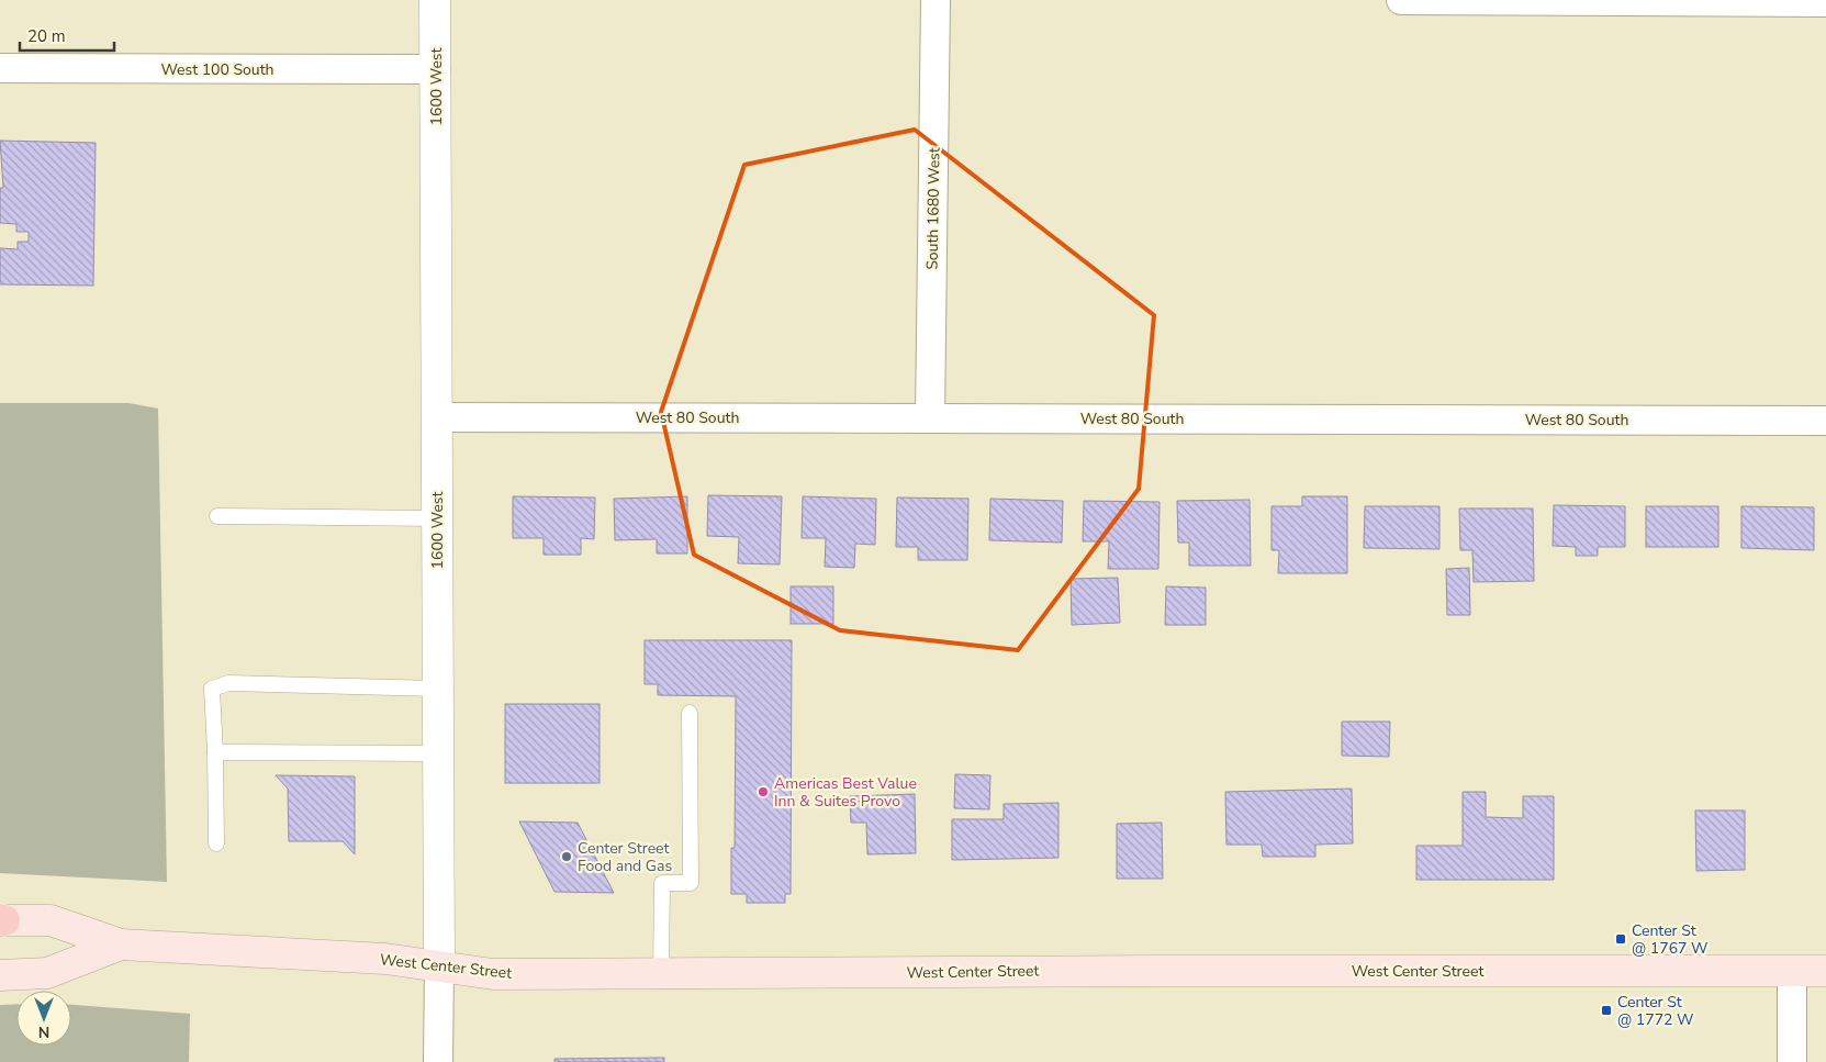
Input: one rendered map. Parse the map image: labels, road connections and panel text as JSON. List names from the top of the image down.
{
  "streets": {
    "main road": ["West Center Street"],
    "street": [
      "West 100 South",
      "1600 West",
      "South 1680 West",
      "West 80 South"
    ]
  },
  "crossings": [
    ["West 100 South", "1600 West"],
    ["1600 West", "West 80 South"],
    ["1600 West", "West Center Street"],
    ["South 1680 West", "West 80 South"]
  ],
  "places": {
    "other": ["Americas Best Value Inn & Suites Provo", "Center Street Food and Gas"],
    "transit": ["Center St @ 1767 W", "Center St @ 1772 W"]
  },
  "scale_bar": "20 m",
  "north": "bottom"
}
